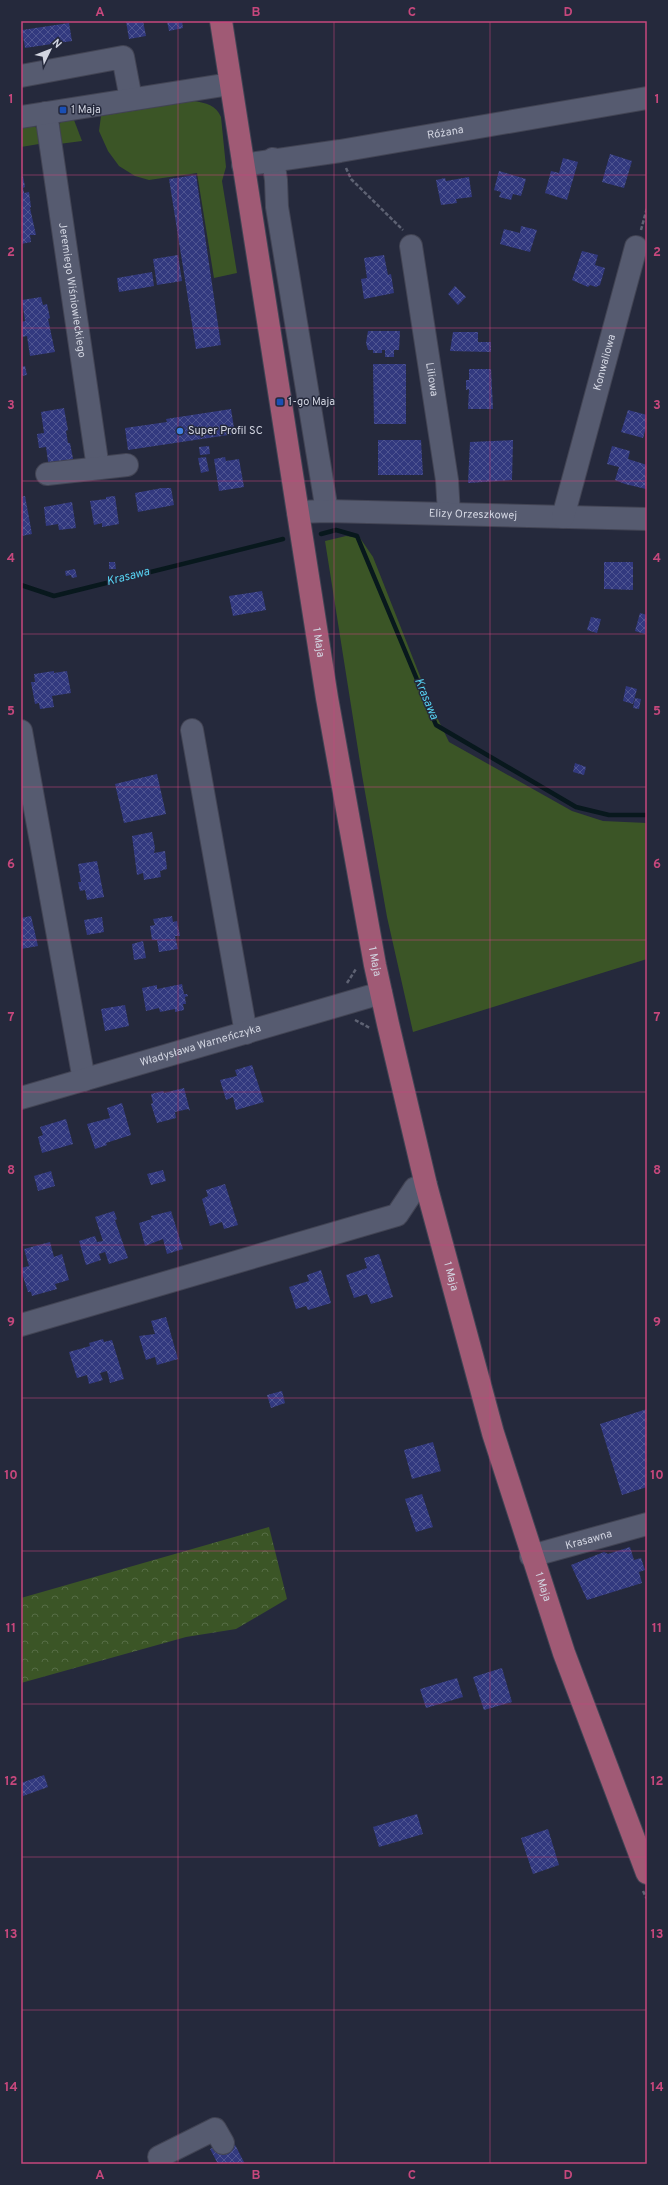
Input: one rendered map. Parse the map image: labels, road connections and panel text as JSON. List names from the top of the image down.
{
  "streets": {
    "main road": ["1 Maja"],
    "street": [
      "Różana",
      "Jeremiego Wiśniowieckiego",
      "Konwaliowa",
      "Liliowa",
      "Elizy Orzeszkowej",
      "Władysława Warneńczyka",
      "Krasawna"
    ]
  },
  "crossings": [
    ["Różana", "1 Maja"],
    ["Konwaliowa", "Elizy Orzeszkowej"],
    ["Liliowa", "Elizy Orzeszkowej"],
    ["Elizy Orzeszkowej", "1 Maja"],
    ["1 Maja", "Władysława Warneńczyka"],
    ["1 Maja", "Krasawna"]
  ],
  "water": ["Krasawa"],
  "places": {
    "transit": ["1 Maja", "1-go Maja"],
    "other": ["Super Profil SC"]
  },
  "north": "top right",
  "grid": {
    "columns": [
      "A",
      "B",
      "C",
      "D"
    ],
    "rows": [
      "1",
      "2",
      "3",
      "4",
      "5",
      "6",
      "7",
      "8",
      "9",
      "10",
      "11",
      "12",
      "13",
      "14"
    ]
  }
}
